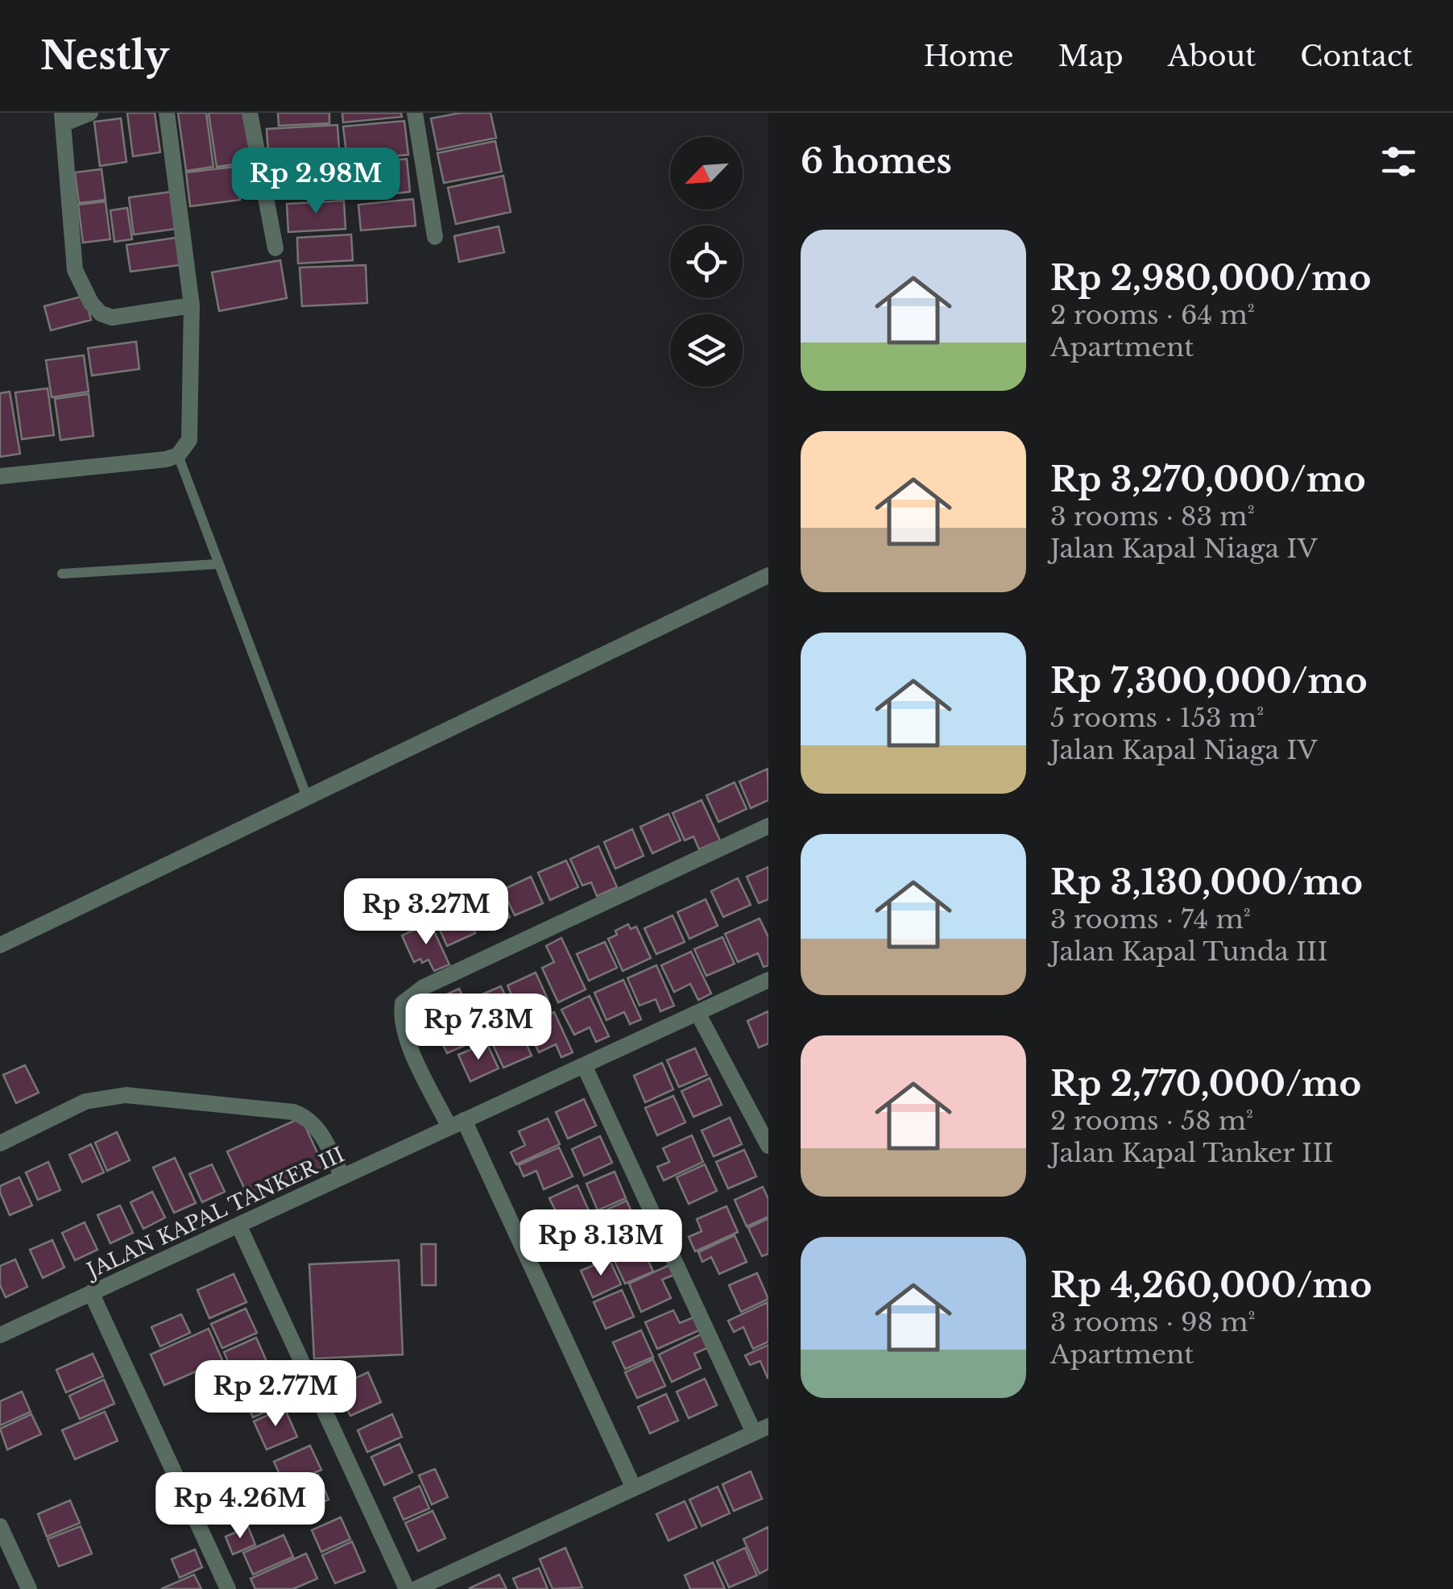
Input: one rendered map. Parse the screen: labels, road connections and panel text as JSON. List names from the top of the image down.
{
  "streets": {
    "street": ["JALAN KAPAL TANKER III"]
  },
  "north": "bottom left",
  "page": {
    "header": "Nestly",
    "nav": [
      "Home",
      "Map",
      "About",
      "Contact"
    ],
    "heading": "6 homes",
    "price": [
      "Rp 2.98M",
      "Rp 3.27M",
      "Rp 7.3M",
      "Rp 3.13M",
      "Rp 2.77M",
      "Rp 4.26M"
    ],
    "list": [
      {
        "name": "Rp 2,980,000/mo",
        "note": "2 rooms · 64 m² · Apartment"
      },
      {
        "name": "Rp 3,270,000/mo",
        "note": "3 rooms · 83 m² · Jalan Kapal Niaga IV"
      },
      {
        "name": "Rp 7,300,000/mo",
        "note": "5 rooms · 153 m² · Jalan Kapal Niaga IV"
      },
      {
        "name": "Rp 3,130,000/mo",
        "note": "3 rooms · 74 m² · Jalan Kapal Tunda III"
      },
      {
        "name": "Rp 2,770,000/mo",
        "note": "2 rooms · 58 m² · Jalan Kapal Tanker III"
      },
      {
        "name": "Rp 4,260,000/mo",
        "note": "3 rooms · 98 m² · Apartment"
      }
    ]
  }
}
